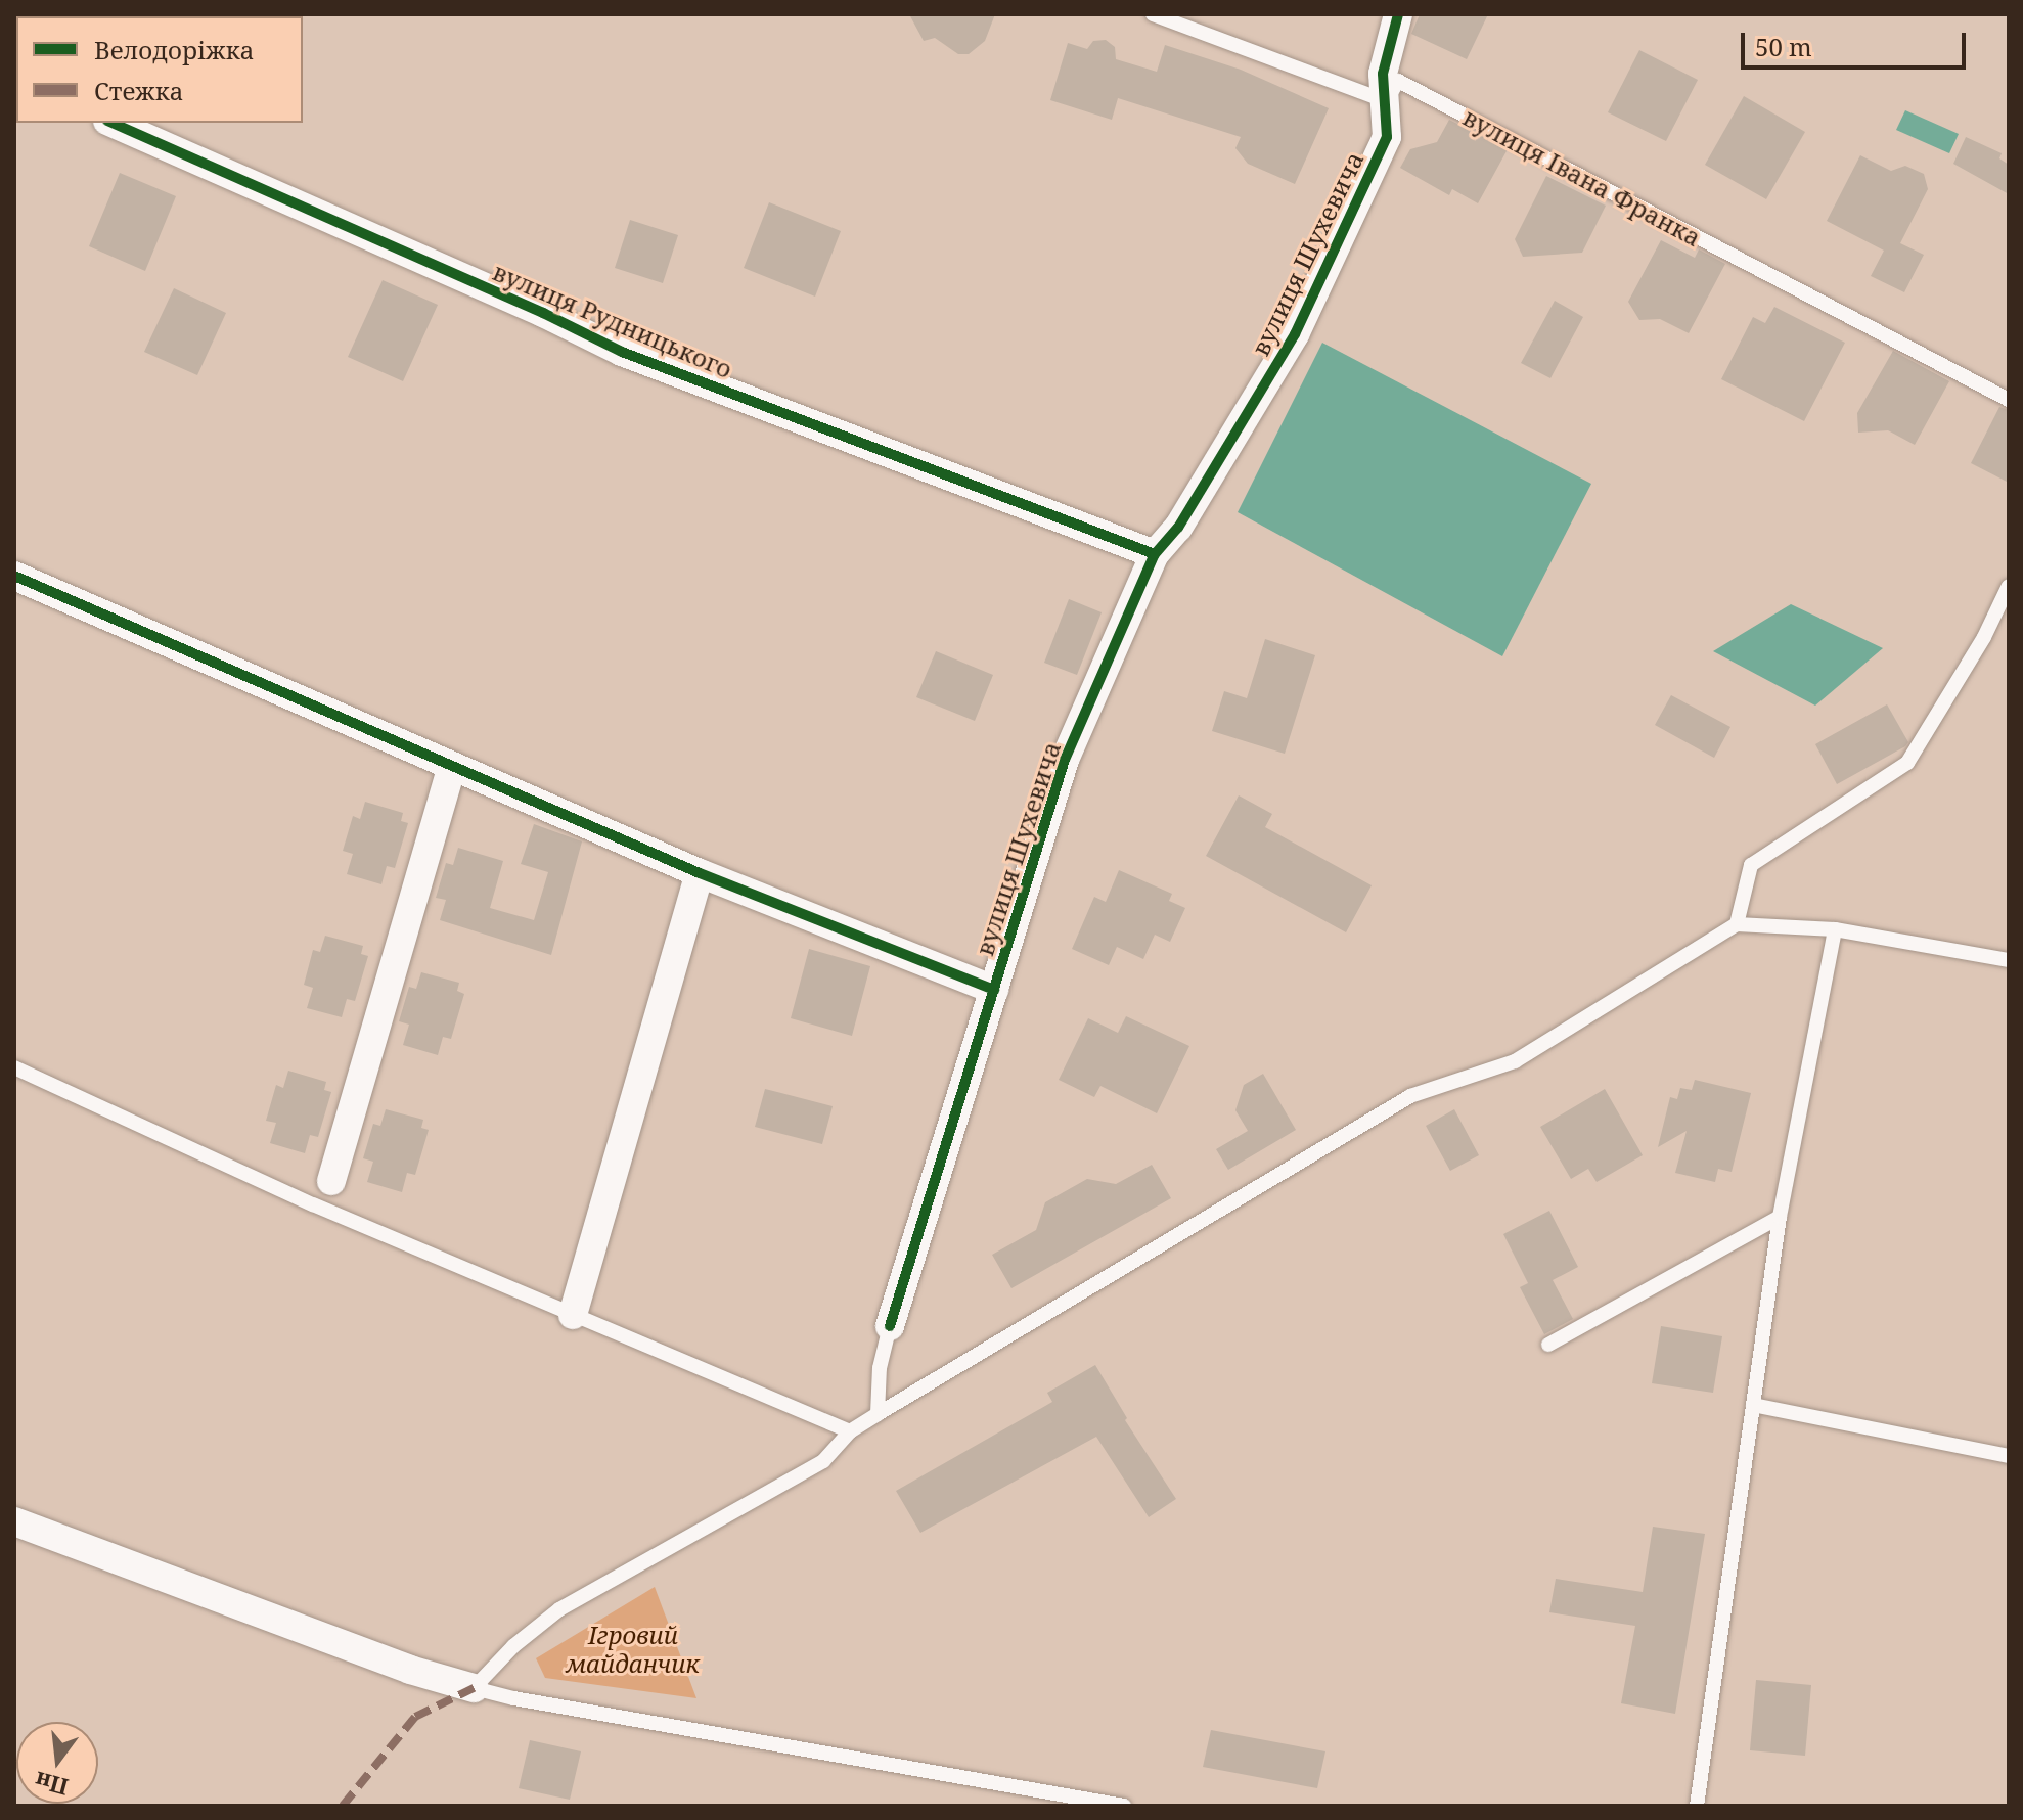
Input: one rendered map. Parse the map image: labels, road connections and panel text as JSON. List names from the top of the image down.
{
  "streets": {
    "street": ["вулиця Шухевича", "вулиця Рудницького"],
    "lane": ["вулиця Івана Франка"]
  },
  "crossings": [
    ["вулиця Івана Франка", "вулиця Шухевича"],
    ["вулиця Шухевича", "вулиця Рудницького"]
  ],
  "parks": ["Ігровий майданчик"],
  "legend": ["Велодоріжка", "Стежка"],
  "scale_bar": "50 m",
  "north": "bottom"
}
